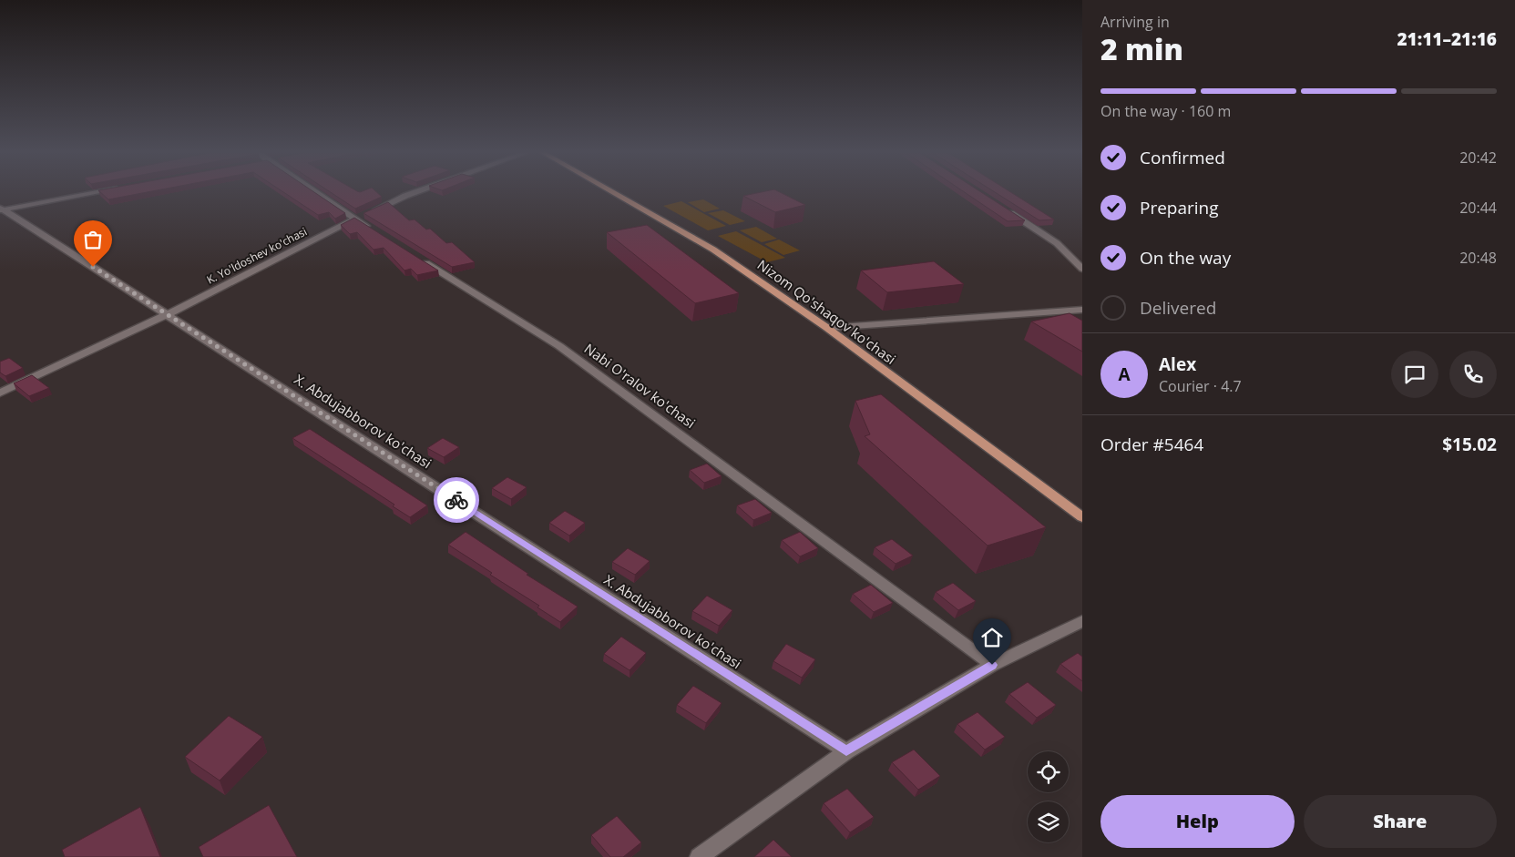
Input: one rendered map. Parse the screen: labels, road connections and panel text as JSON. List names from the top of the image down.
{
  "streets": {
    "main road": ["Nizom Qo'shaqov ko'chasi"],
    "street": ["K. Yo'ldoshev ko'chasi", "Nabi O'ralov ko'chasi", "X. Abdujabborov ko'chasi"]
  },
  "crossings": [
    ["K. Yo'ldoshev ko'chasi", "X. Abdujabborov ko'chasi"]
  ],
  "page": {
    "heading": ["2 min", "Arriving in", "21:11–21:16"],
    "panel": [
      "Alex",
      "Courier · 4.7",
      "Order #5464",
      "$15.02"
    ],
    "bar": "On the way · 160 m",
    "list": [
      ["Confirmed", "20:42"],
      ["Preparing", "20:44"],
      ["On the way", "20:48"],
      "Delivered"
    ],
    "round": "A",
    "buttons": ["Help", "Share"]
  }
}
